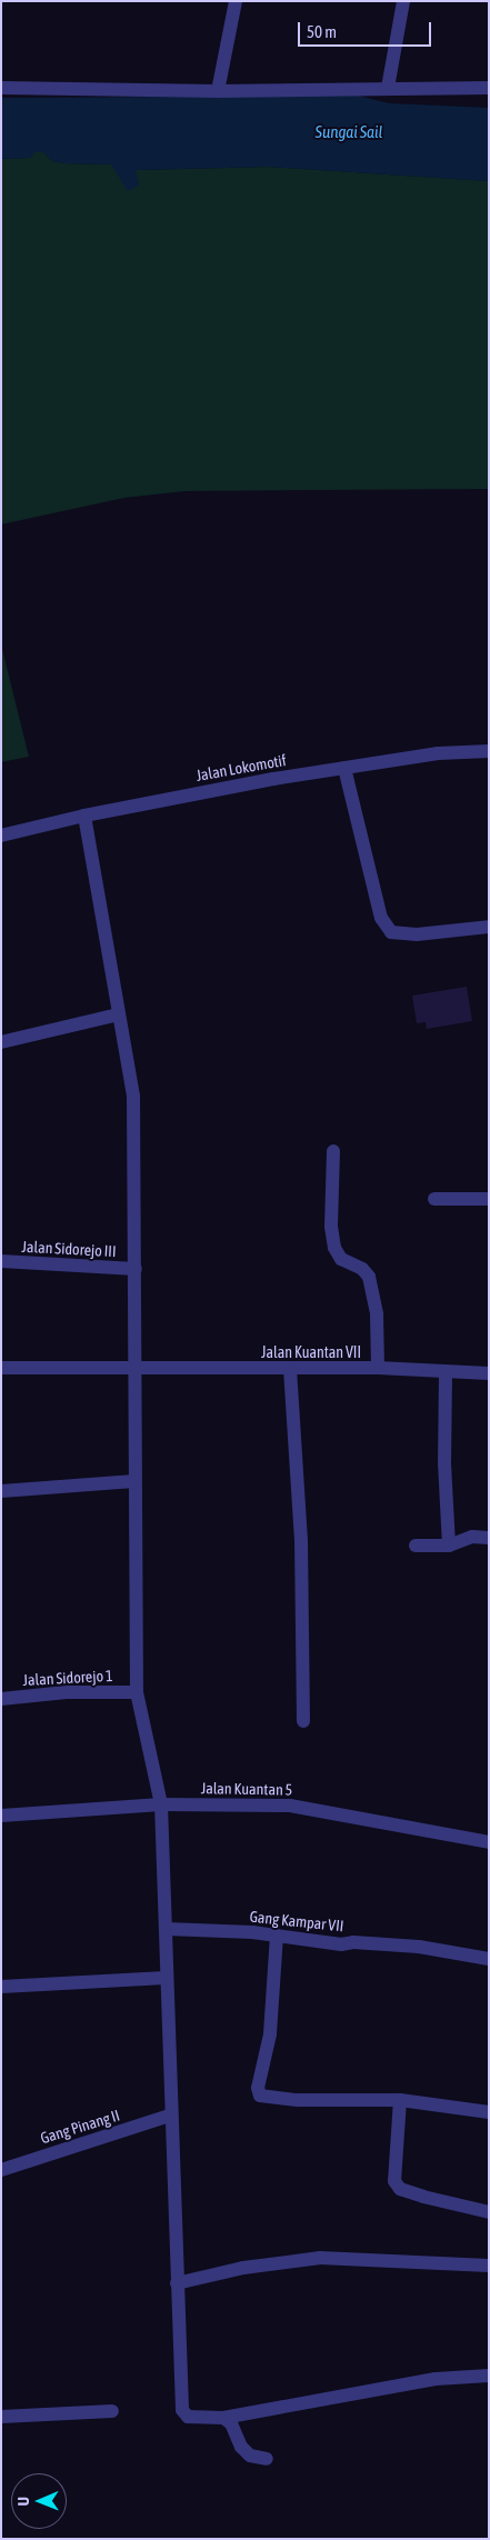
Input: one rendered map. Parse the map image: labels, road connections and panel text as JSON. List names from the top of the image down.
{
  "streets": {
    "street": [
      "Jalan Lokomotif",
      "Jalan Sidorejo III",
      "Jalan Kuantan VII",
      "Jalan Sidorejo 1",
      "Jalan Kuantan 5",
      "Gang Kampar VII",
      "Gang Pinang II"
    ]
  },
  "water": ["Sungai Sail"],
  "scale_bar": "50 m",
  "north": "left"
}
